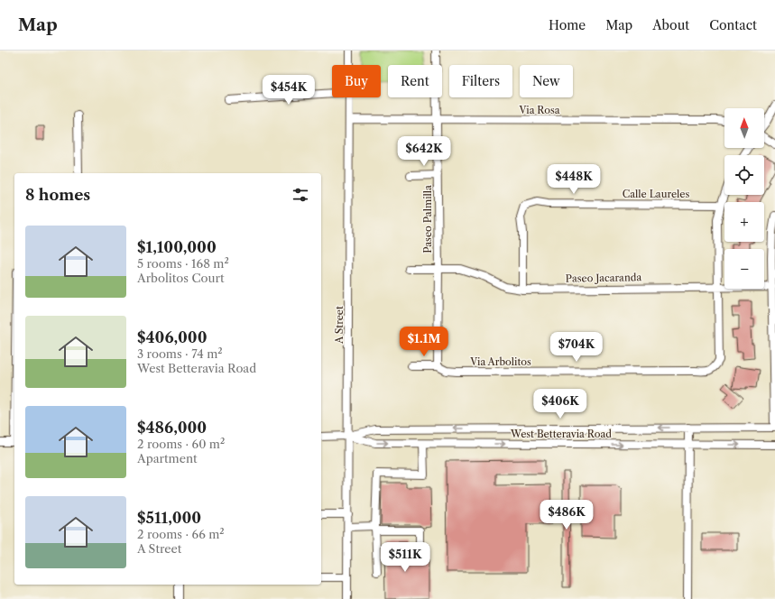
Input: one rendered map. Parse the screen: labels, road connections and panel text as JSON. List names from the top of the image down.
{
  "streets": {
    "street": [
      "Via Rosa",
      "Calle Laureles",
      "Paseo Palmilla",
      "Paseo Jacaranda",
      "A Street",
      "Via Arbolitos",
      "West Betteravia Road"
    ]
  },
  "crossings": [
    ["Via Rosa", "Paseo Palmilla"],
    ["Via Rosa", "A Street"],
    ["Calle Laureles", "Paseo Jacaranda"],
    ["Paseo Palmilla", "Paseo Jacaranda"],
    ["Paseo Palmilla", "Via Arbolitos"],
    ["Paseo Jacaranda", "Via Arbolitos"],
    ["A Street", "West Betteravia Road"]
  ],
  "north": "top",
  "page": {
    "header": "Map",
    "nav": [
      "Home",
      "Map",
      "About",
      "Contact"
    ],
    "chip": [
      "Buy",
      "Rent",
      "Filters",
      "New"
    ],
    "price": [
      "$454K",
      "$642K",
      "$448K",
      "$1.1M",
      "$704K",
      "$406K",
      "$486K",
      "$511K"
    ],
    "map_buttons": ["+", "−"],
    "heading": "8 homes",
    "list": [
      {
        "name": "$1,100,000",
        "note": "5 rooms · 168 m² · Arbolitos Court"
      },
      {
        "name": "$406,000",
        "note": "3 rooms · 74 m² · West Betteravia Road"
      },
      {
        "name": "$486,000",
        "note": "2 rooms · 60 m² · Apartment"
      },
      {
        "name": "$511,000",
        "note": "2 rooms · 66 m² · A Street"
      }
    ]
  }
}
